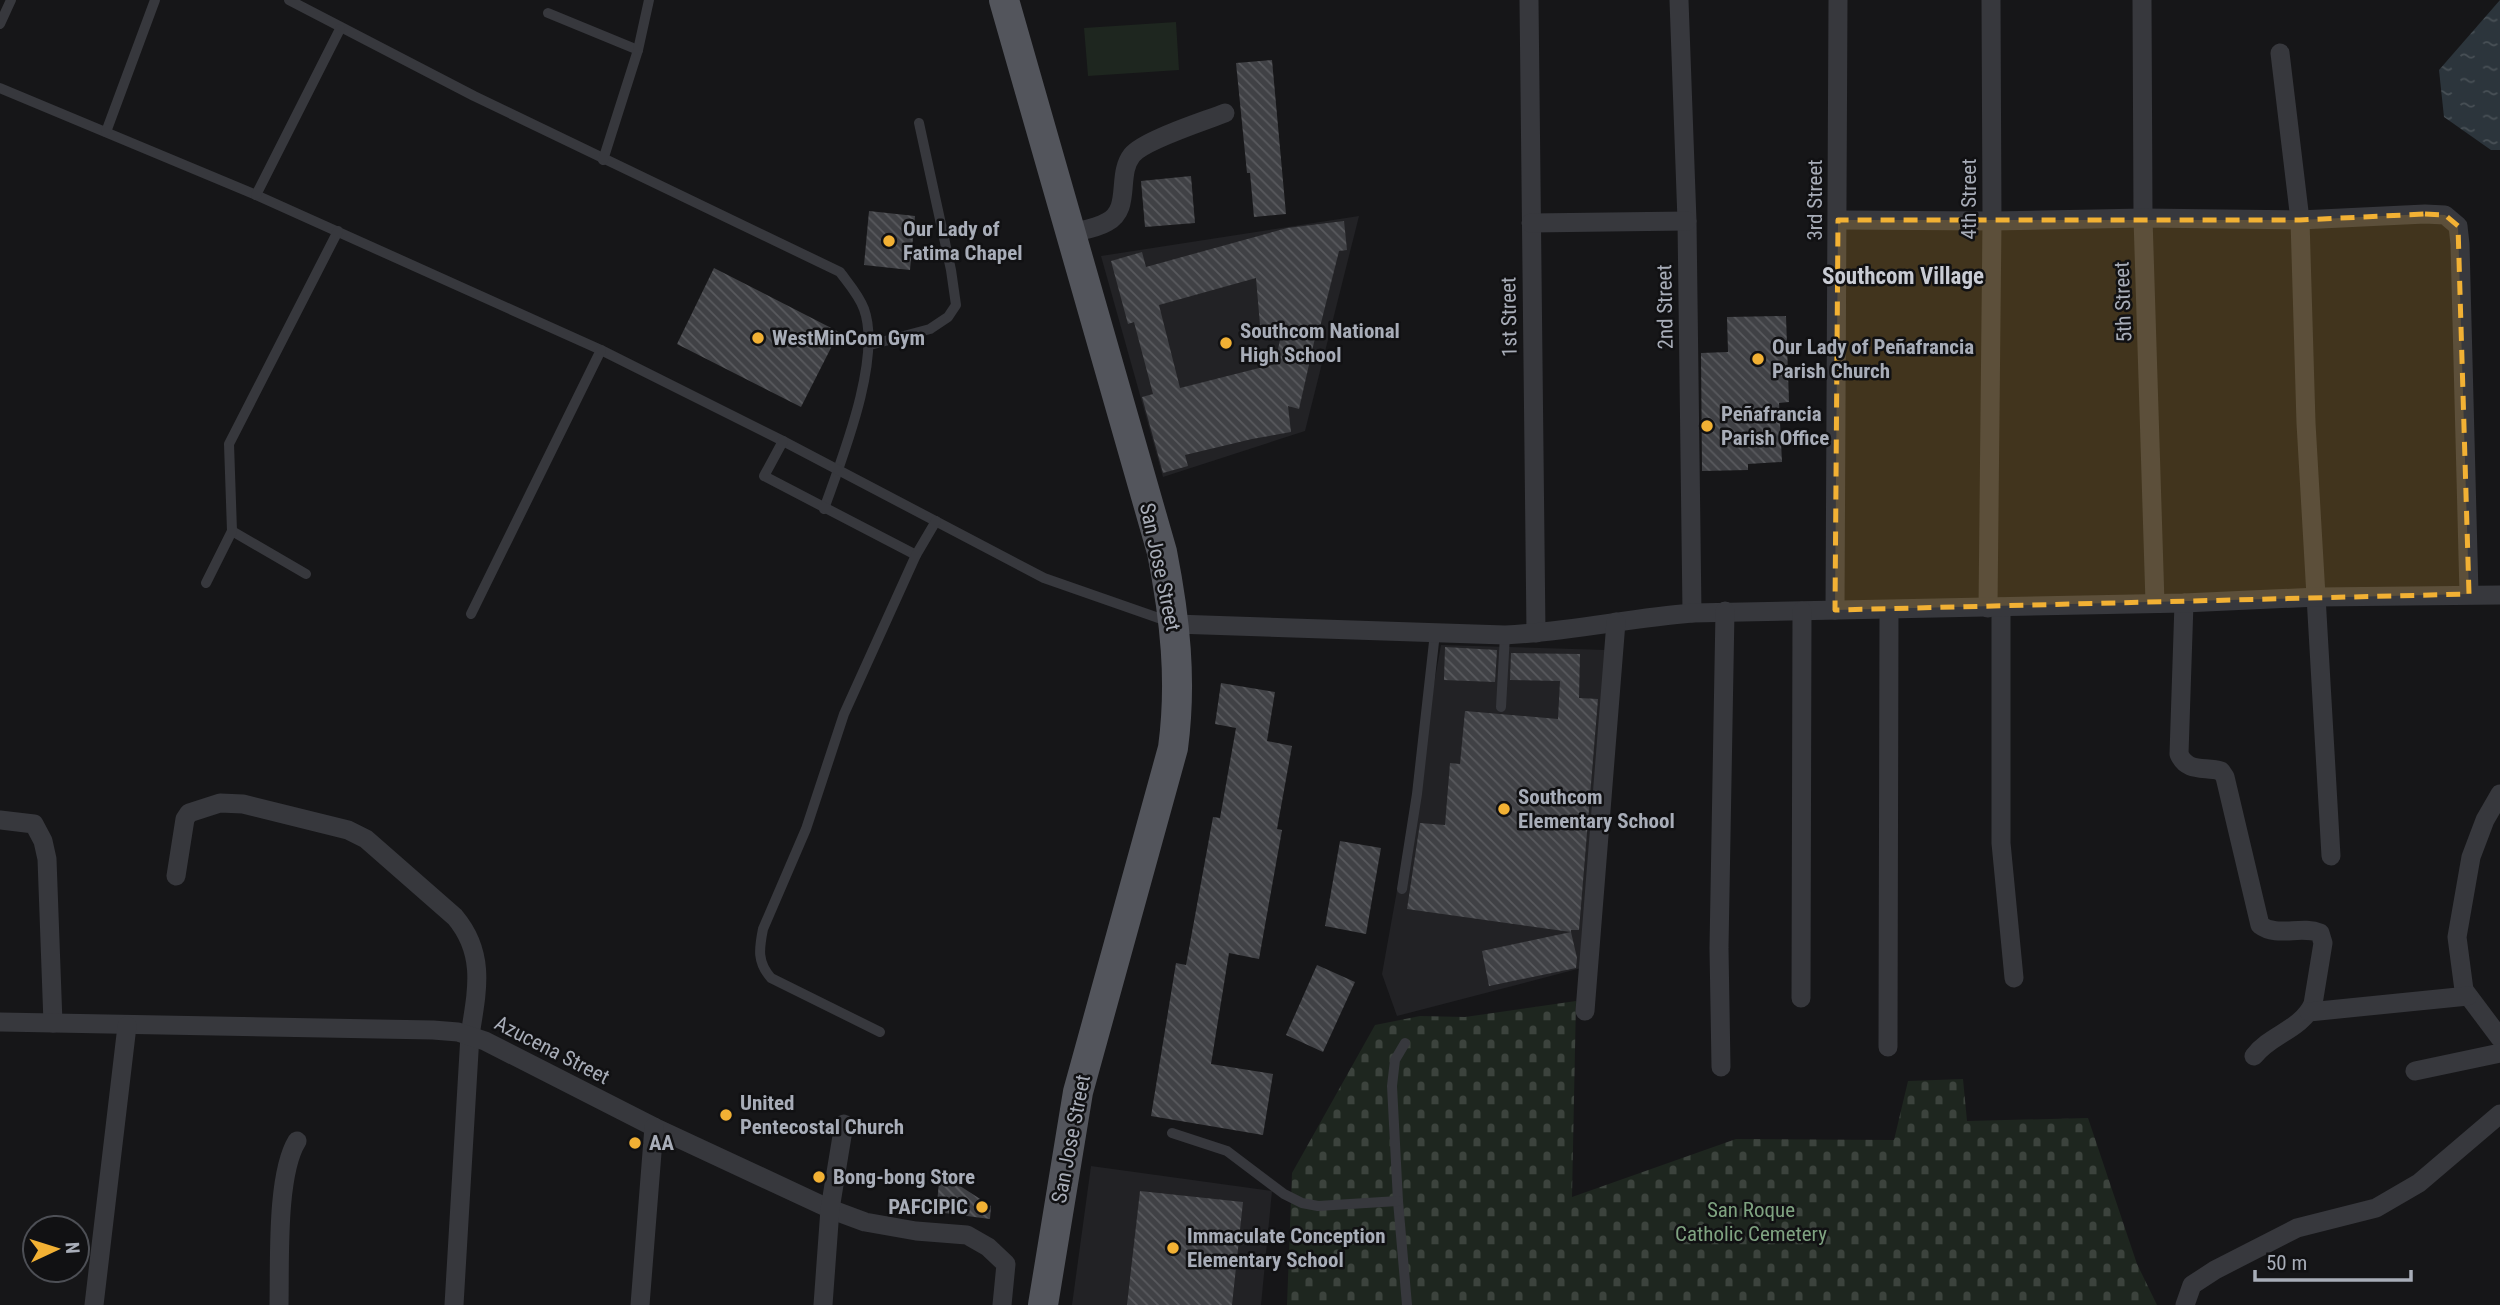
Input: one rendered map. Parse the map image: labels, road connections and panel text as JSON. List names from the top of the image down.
{
  "streets": {
    "main road": ["San Jose Street"],
    "street": [
      "4th Street",
      "3rd Street",
      "5th Street",
      "2nd Street",
      "1st Street",
      "Azucena Street"
    ]
  },
  "districts": ["Southcom Village"],
  "parks": ["San Roque Catholic Cemetery"],
  "places": [
    "Our Lady of Fatima Chapel",
    "WestMinCom Gym",
    "Southcom National High School",
    "Our Lady of Peñafrancia Parish Church",
    "Peñafrancia Parish Office",
    "Southcom Elementary School",
    "United Pentecostal Church",
    "AA",
    "Bong-bong Store",
    "PAFCIPIC",
    "Immaculate Conception Elementary School"
  ],
  "scale_bar": "50 m",
  "north": "right"
}
